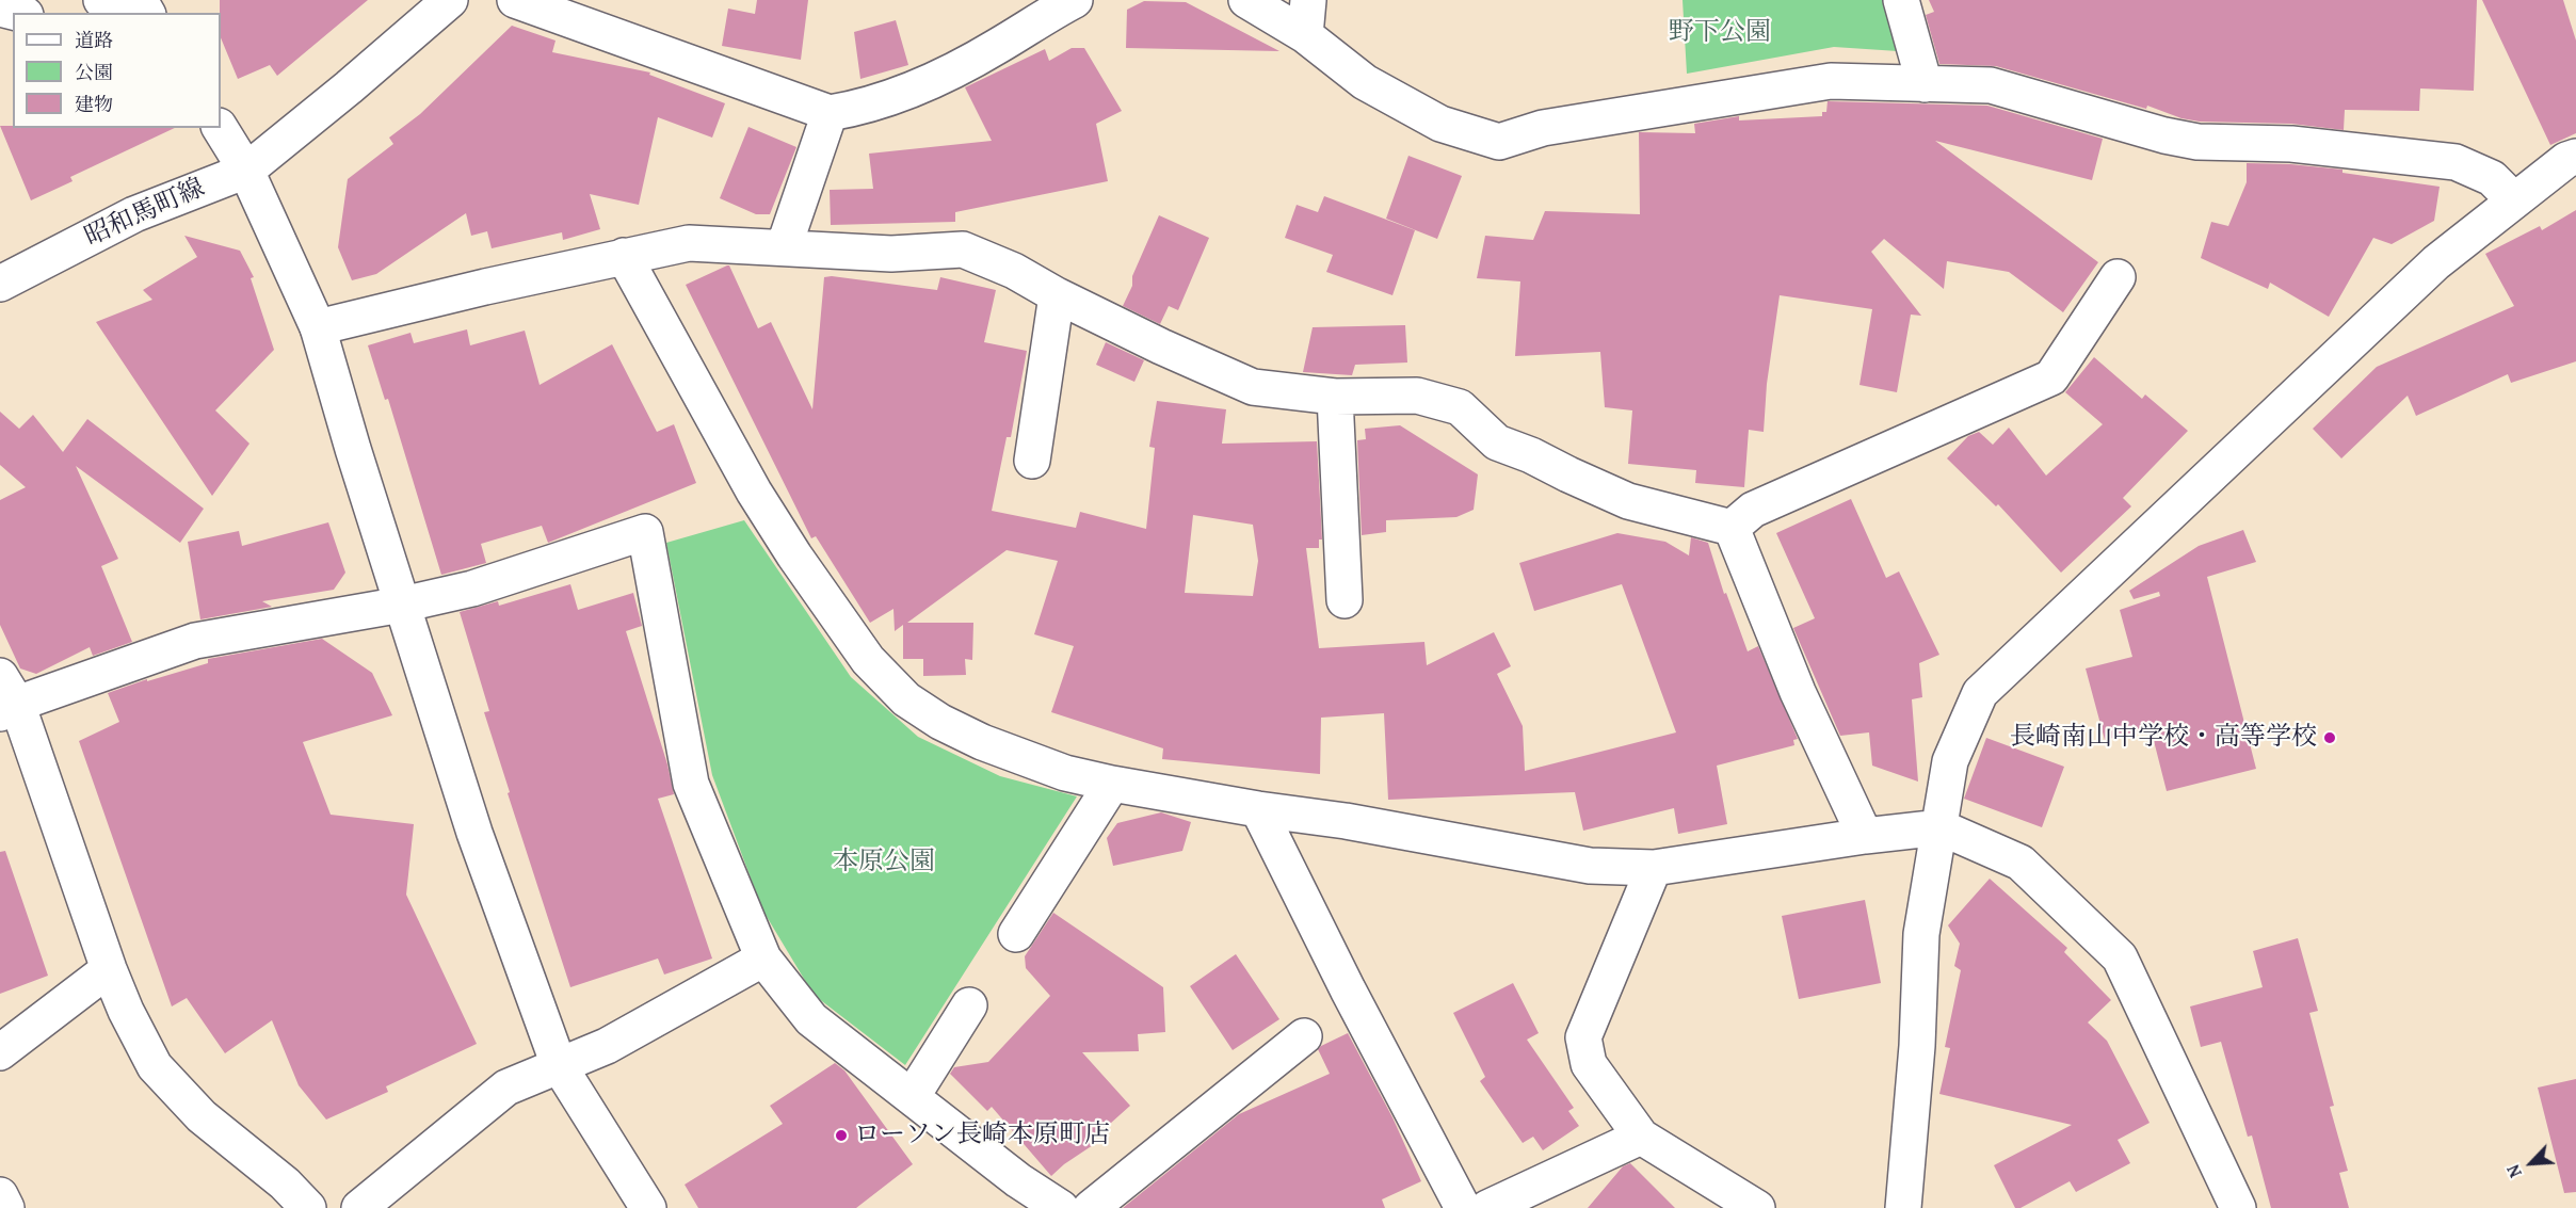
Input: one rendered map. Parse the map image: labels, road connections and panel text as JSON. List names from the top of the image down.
{
  "streets": {
    "street": ["昭和馬町線"]
  },
  "parks": ["野下公園", "本原公園"],
  "places": ["長崎南山中学校・高等学校", "ローソン長崎本原町店"],
  "legend": ["道路", "公園", "建物"],
  "north": "bottom left"
}
